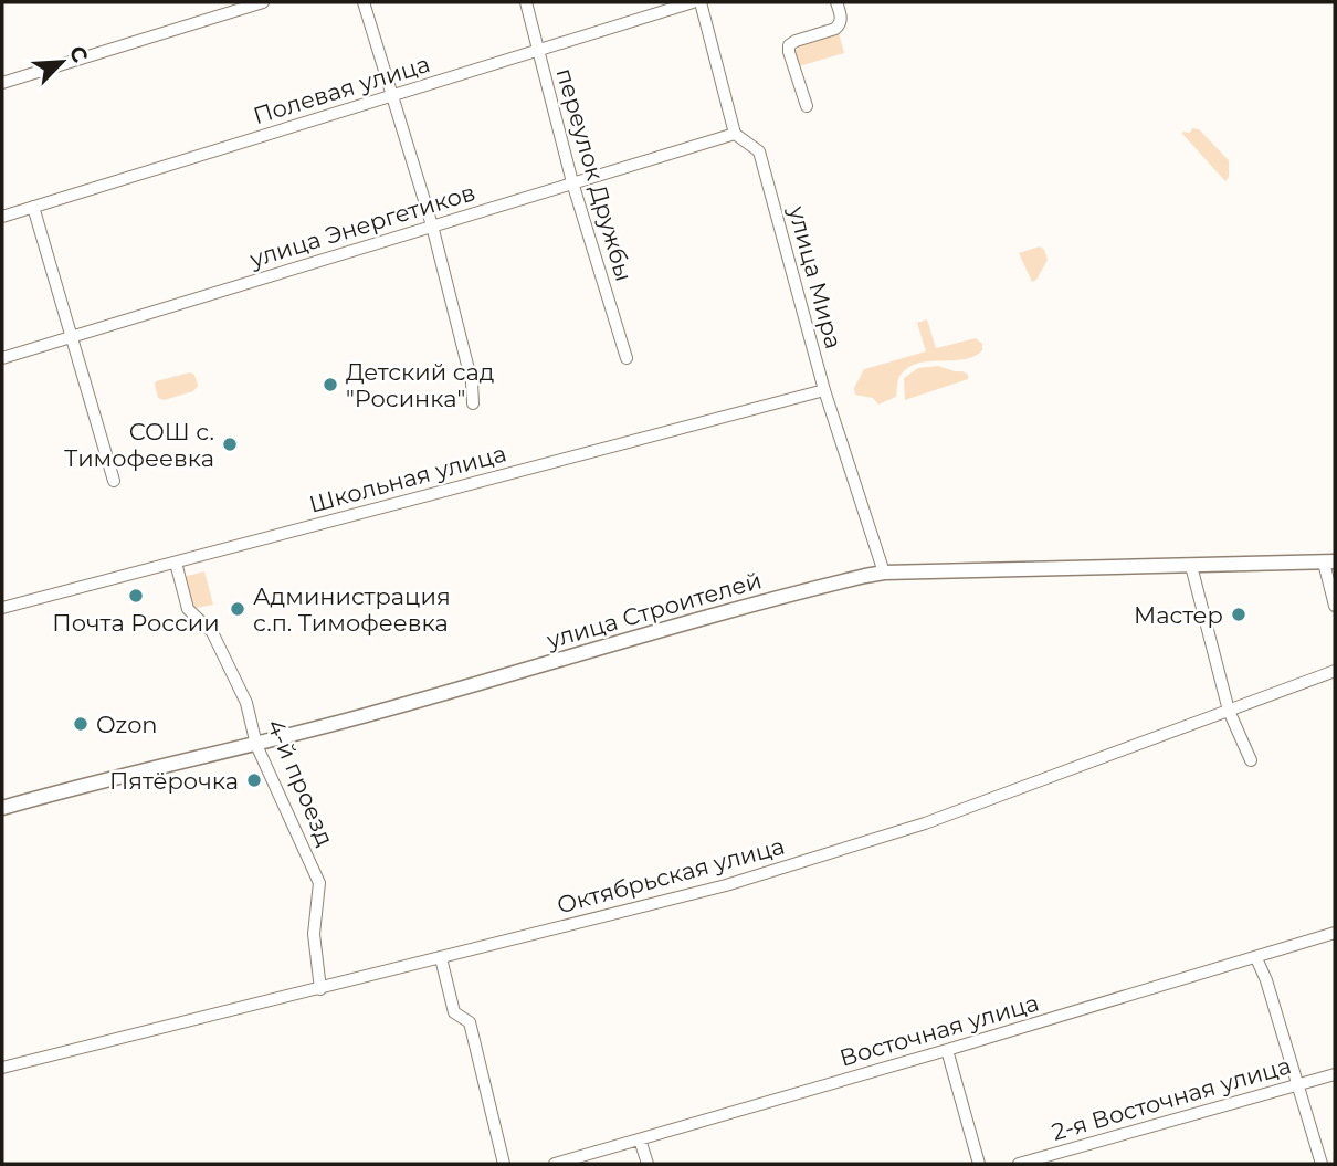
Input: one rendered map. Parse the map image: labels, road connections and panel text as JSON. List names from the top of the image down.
{
  "streets": {
    "main road": ["улица Строителей"],
    "street": [
      "Полевая улица",
      "переулок Дружбы",
      "улица Энергетиков",
      "улица Мира",
      "Школьная улица",
      "4-й проезд",
      "Октябрьская улица",
      "Восточная улица",
      "2-я Восточная улица"
    ]
  },
  "crossings": [
    ["Полевая улица", "переулок Дружбы"],
    ["переулок Дружбы", "улица Энергетиков"],
    ["улица Энергетиков", "улица Мира"],
    ["улица Мира", "Школьная улица"],
    ["улица Мира", "улица Строителей"],
    ["Школьная улица", "4-й проезд"],
    ["улица Строителей", "4-й проезд"],
    ["4-й проезд", "Октябрьская улица"]
  ],
  "places": [
    "Детский сад \"Росинка\"",
    "СОШ с. Тимофеевка",
    "Почта России",
    "Администрация с.п. Тимофеевка",
    "Мастер",
    "Ozon",
    "Пятёрочка"
  ],
  "north": "top right"
}
